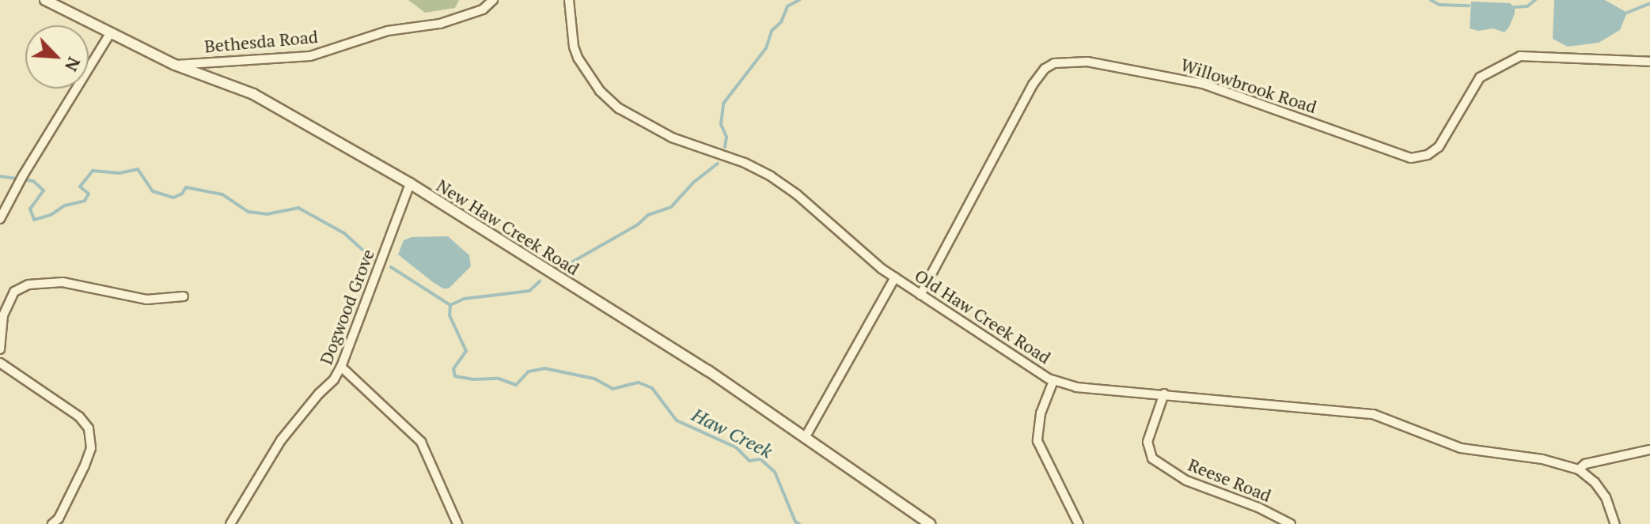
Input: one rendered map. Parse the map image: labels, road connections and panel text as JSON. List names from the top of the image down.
{
  "streets": {
    "street": [
      "Bethesda Road",
      "Willowbrook Road",
      "New Haw Creek Road",
      "Dogwood Grove",
      "Old Haw Creek Road",
      "Reese Road"
    ]
  },
  "crossings": [
    ["Bethesda Road", "New Haw Creek Road"],
    ["Willowbrook Road", "Old Haw Creek Road"],
    ["New Haw Creek Road", "Dogwood Grove"],
    ["Old Haw Creek Road", "Reese Road"]
  ],
  "water": ["Haw Creek"],
  "north": "bottom right"
}
